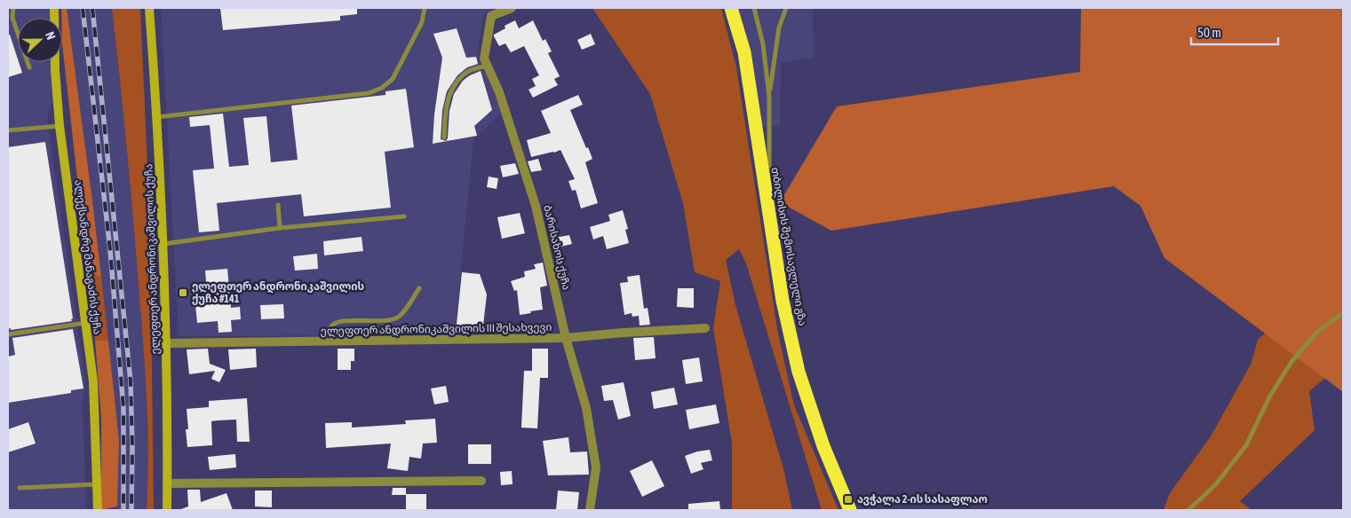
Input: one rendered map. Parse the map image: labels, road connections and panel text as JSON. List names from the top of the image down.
{
  "streets": {
    "highway": ["თბილისის შემოსავლელი გზა"],
    "street": [
      "ბარისახოს ქუჩა",
      "ალექსანდრე მანაგაძის ქუჩა",
      "ელეფთერ ანდრონიკაშვილის ქუჩა",
      "ელეფთერ ანდრონიკაშვილის III შესახვევი"
    ]
  },
  "crossings": [
    ["ბარისახოს ქუჩა", "ელეფთერ ანდრონიკაშვილის III შესახვევი"],
    ["ელეფთერ ანდრონიკაშვილის ქუჩა", "ელეფთერ ანდრონიკაშვილის III შესახვევი"]
  ],
  "places": {
    "transit": ["ელეფთერ ანდრონიკაშვილის ქუჩა #141", "ავჭალა 2-ის სასაფლაო"]
  },
  "scale_bar": "50 m",
  "north": "right"
}
